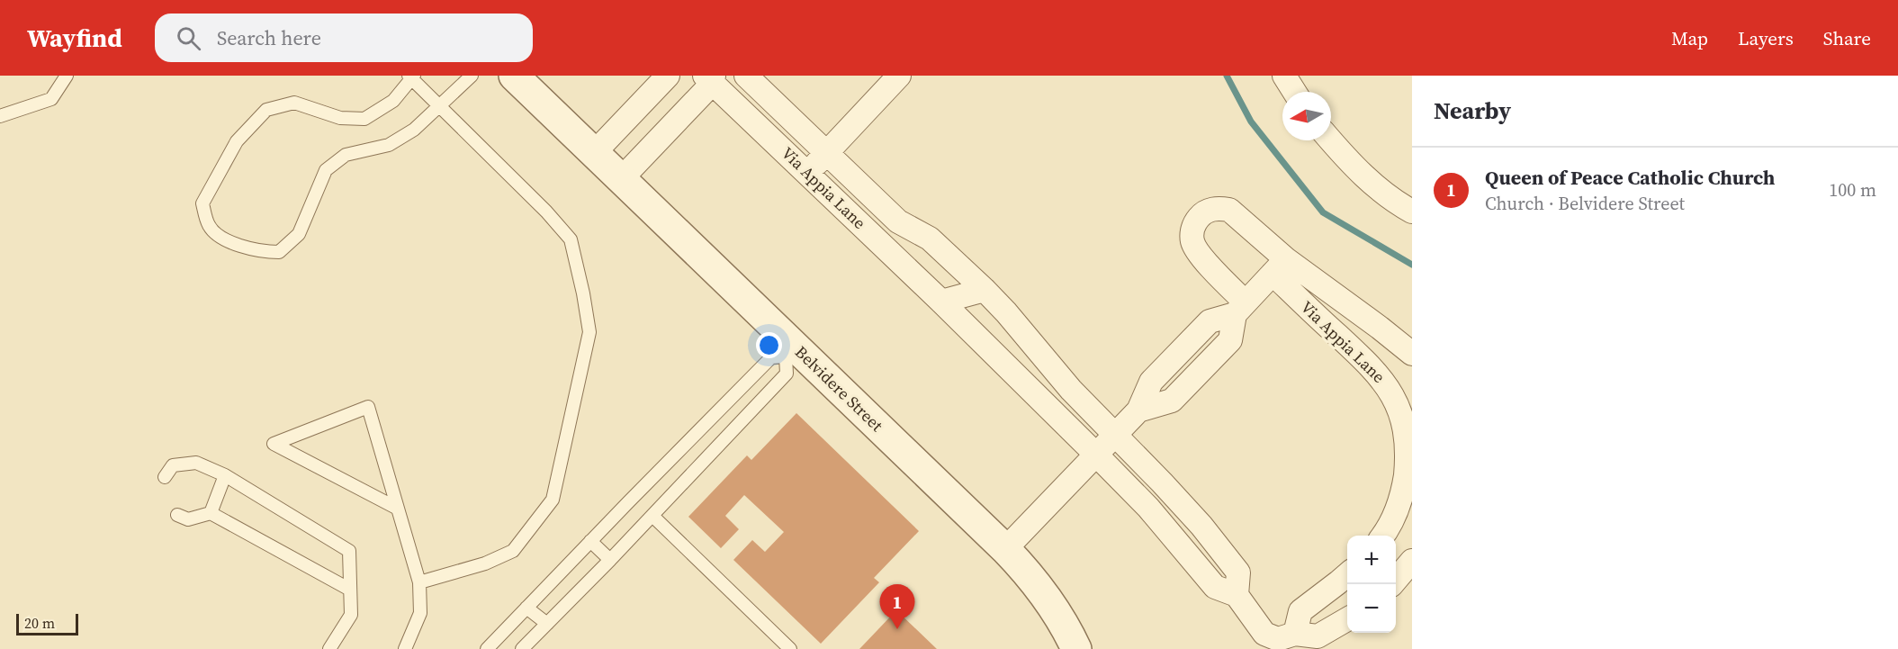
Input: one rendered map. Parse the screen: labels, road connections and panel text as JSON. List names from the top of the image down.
{
  "streets": {
    "street": ["Via Appia Lane", "Belvidere Street"]
  },
  "scale_bar": "20 m",
  "north": "left",
  "page": {
    "header": "Wayfind",
    "search": "Search here",
    "nav": ["Map", "Layers", "Share"],
    "heading": "Nearby",
    "list": [
      {
        "mark": "1",
        "name": "Queen of Peace Catholic Church",
        "note": "Church · Belvidere Street",
        "value": "100 m"
      }
    ],
    "map_buttons": ["+", "−"],
    "pins": "1",
    "scale": "20 m"
  }
}
